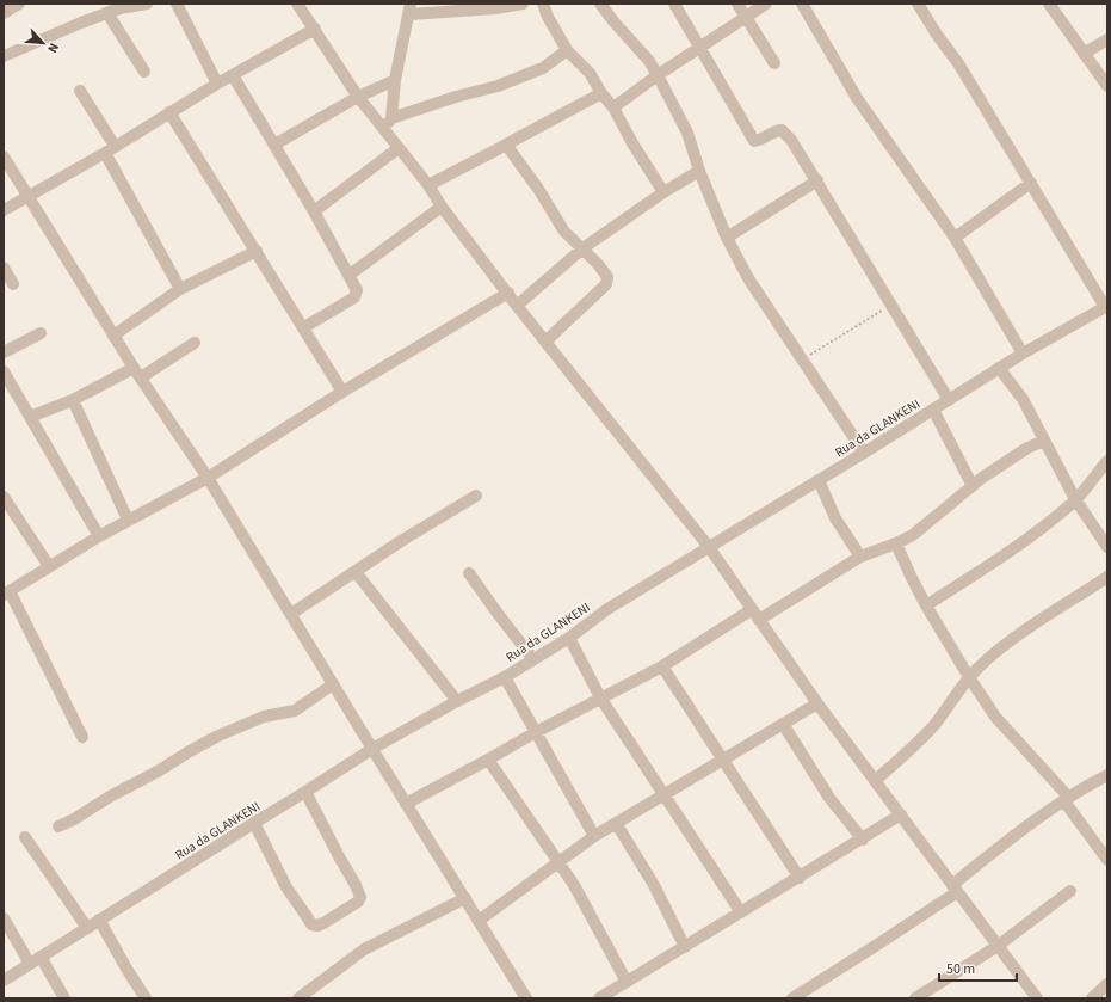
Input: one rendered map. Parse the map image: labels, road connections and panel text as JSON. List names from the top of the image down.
{
  "streets": {
    "street": ["Rua da GLANKENI"]
  },
  "scale_bar": "50 m",
  "north": "bottom right"
}
